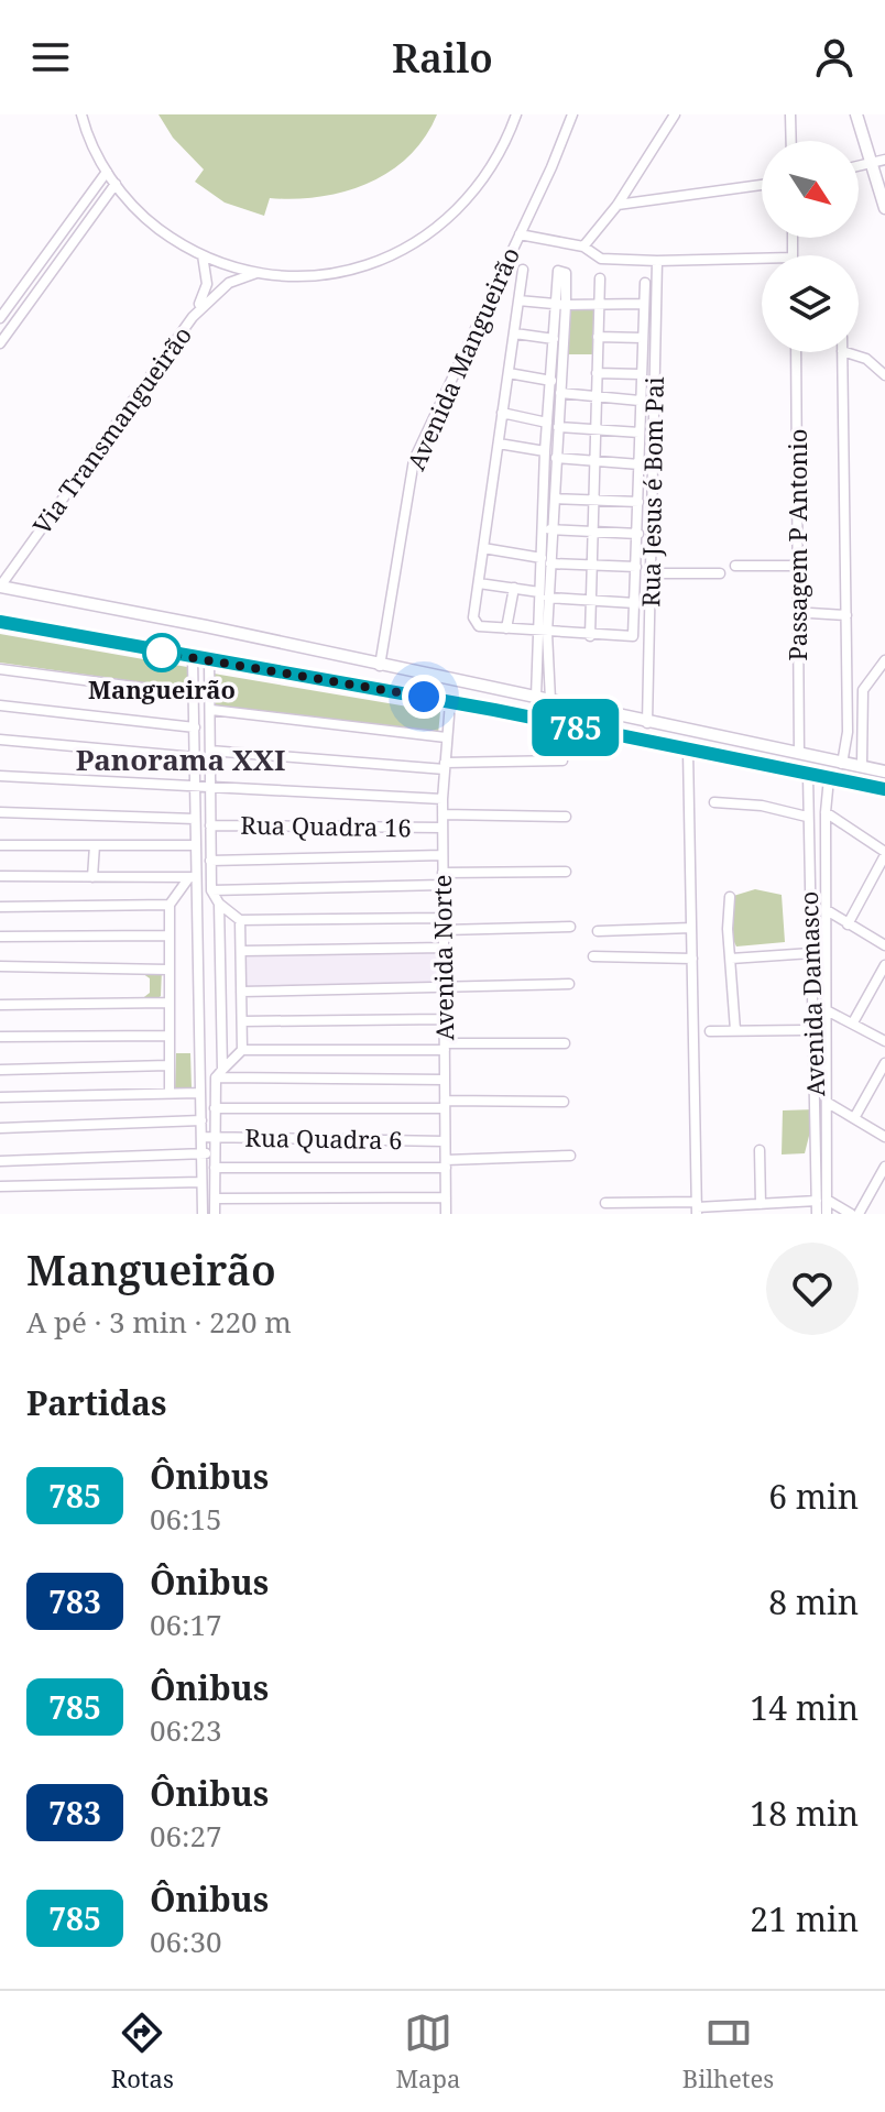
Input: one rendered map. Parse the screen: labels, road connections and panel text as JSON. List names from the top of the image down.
{
  "streets": {
    "street": [
      "Avenida Mangueirão",
      "Via Transmangueirão",
      "Rua Jesus é Bom Pai",
      "Passagem P Antonio",
      "Rua Quadra 16",
      "Avenida Norte",
      "Avenida Damasco",
      "Rua Quadra 6"
    ]
  },
  "crossings": [
    ["Rua Quadra 16", "Avenida Norte"],
    ["Avenida Norte", "Rua Quadra 6"]
  ],
  "districts": ["Panorama XXI"],
  "places": ["Mangueirão"],
  "lines": ["bus line 785"],
  "north": "bottom right",
  "page": {
    "header": "Railo",
    "on_map": "785",
    "heading": [
      ["Mangueirão", "A pé · 3 min · 220 m"],
      "Partidas"
    ],
    "list": [
      {
        "mark": "785",
        "name": "Ônibus",
        "note": "06:15",
        "value": "6 min"
      },
      {
        "mark": "783",
        "name": "Ônibus",
        "note": "06:17",
        "value": "8 min"
      },
      {
        "mark": "785",
        "name": "Ônibus",
        "note": "06:23",
        "value": "14 min"
      },
      {
        "mark": "783",
        "name": "Ônibus",
        "note": "06:27",
        "value": "18 min"
      },
      {
        "mark": "785",
        "name": "Ônibus",
        "note": "06:30",
        "value": "21 min"
      }
    ],
    "tabs": ["Rotas", "Mapa", "Bilhetes"]
  }
}
